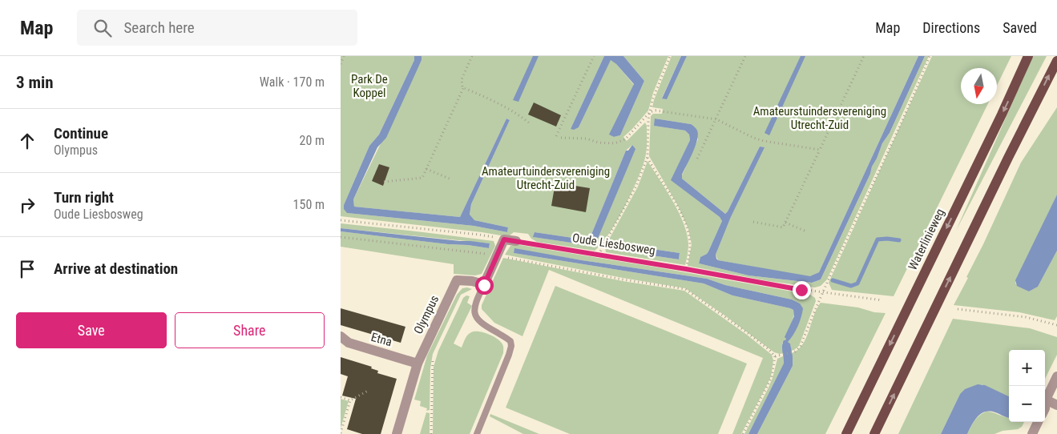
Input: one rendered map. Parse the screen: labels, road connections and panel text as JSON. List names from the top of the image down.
{
  "streets": {
    "main road": ["Waterlinieweg"],
    "street": ["Olympus", "Etna"],
    "path": ["Oude Liesbosweg"]
  },
  "crossings": [
    ["Olympus", "Etna"]
  ],
  "parks": ["Park De Koppel", "Amateurstuindersvereniging Utrecht-Zuid", "Amateurtuindersvereniging Utrecht-Zuid"],
  "north": "bottom",
  "page": {
    "header": "Map",
    "search": "Search here",
    "nav": ["Map", "Directions", "Saved"],
    "heading": ["3 min", "Walk · 170 m"],
    "list": [
      ["Continue", "Olympus", "20 m"],
      ["Turn right", "Oude Liesbosweg", "150 m"],
      "Arrive at destination"
    ],
    "buttons": ["Save", "Share"],
    "map_buttons": ["+", "−"]
  }
}
